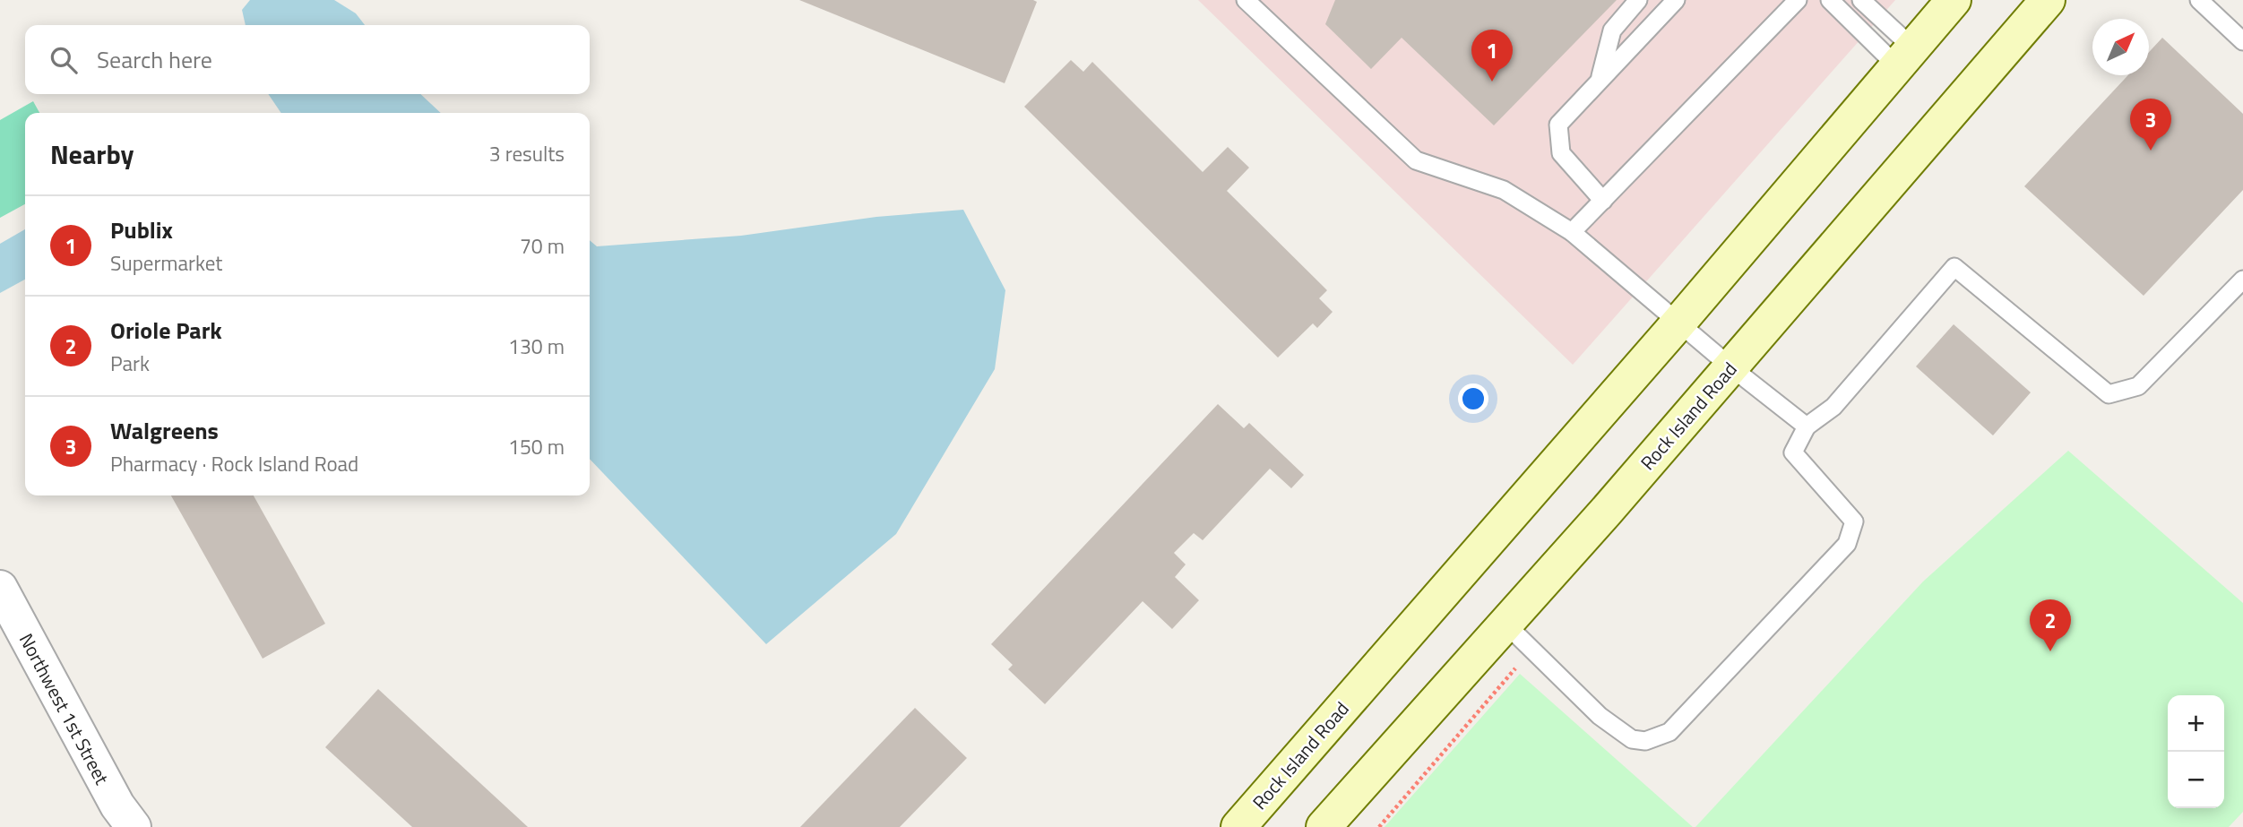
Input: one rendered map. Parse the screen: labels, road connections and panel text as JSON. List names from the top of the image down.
{
  "streets": {
    "main road": ["Rock Island Road"],
    "street": ["Northwest 1st Street"]
  },
  "north": "top right",
  "page": {
    "search": "Search here",
    "pins": ["1", "3", "2"],
    "heading": ["Nearby", "3 results"],
    "list": [
      {
        "mark": "1",
        "name": "Publix",
        "note": "Supermarket",
        "value": "70 m"
      },
      {
        "mark": "2",
        "name": "Oriole Park",
        "note": "Park",
        "value": "130 m"
      },
      {
        "mark": "3",
        "name": "Walgreens",
        "note": "Pharmacy · Rock Island Road",
        "value": "150 m"
      }
    ],
    "map_buttons": ["+", "−"]
  }
}
